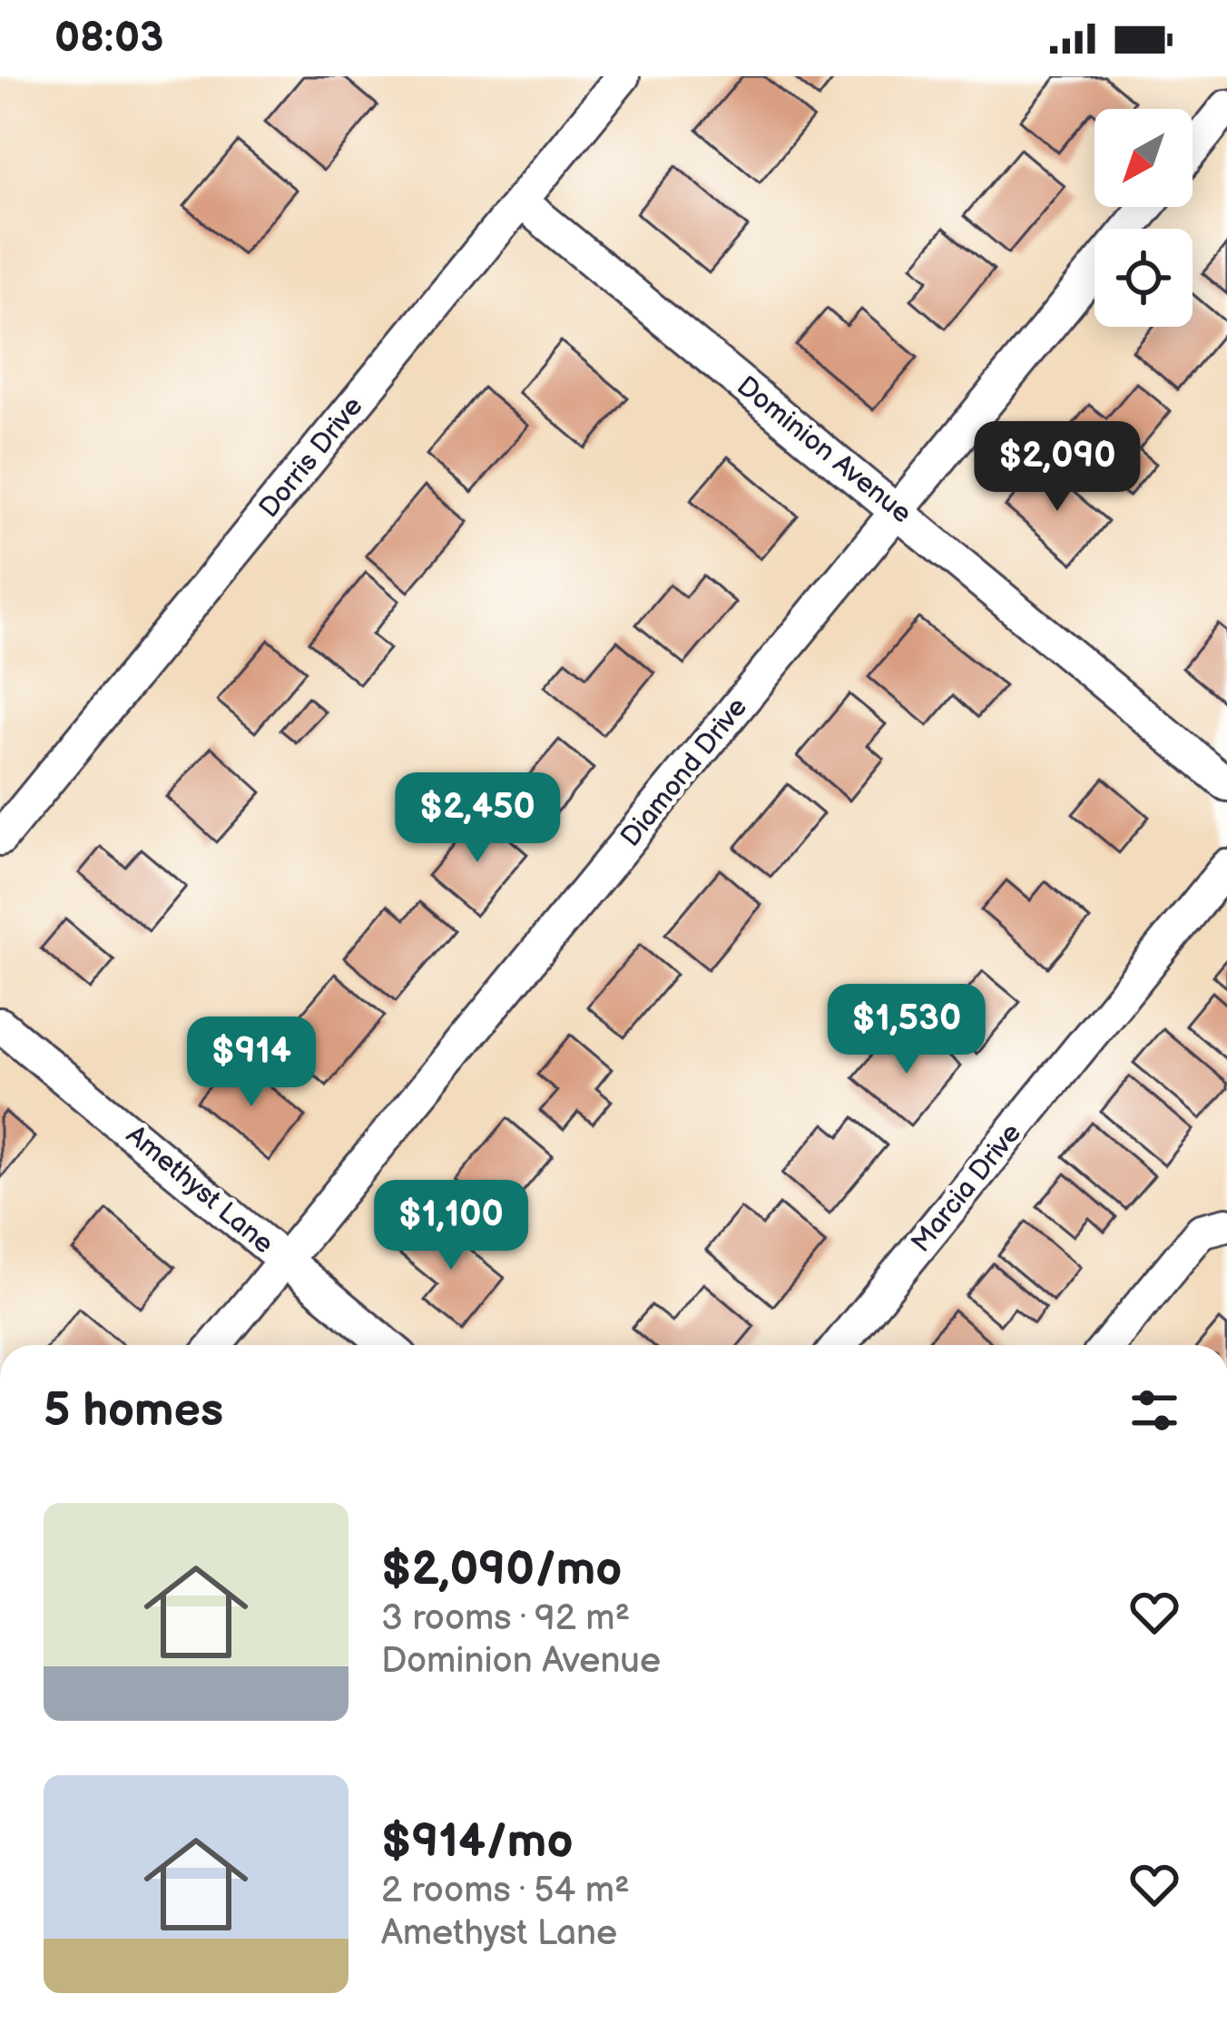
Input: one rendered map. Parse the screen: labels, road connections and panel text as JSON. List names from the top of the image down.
{
  "streets": {
    "street": [
      "Dominion Avenue",
      "Dorris Drive",
      "Diamond Drive",
      "Marcia Drive",
      "Amethyst Lane"
    ]
  },
  "crossings": [
    ["Dominion Avenue", "Dorris Drive"],
    ["Dominion Avenue", "Diamond Drive"],
    ["Diamond Drive", "Amethyst Lane"]
  ],
  "north": "bottom left",
  "page": {
    "status": "08:03",
    "price": [
      "$2,090",
      "$2,450",
      "$1,530",
      "$914",
      "$1,100"
    ],
    "heading": "5 homes",
    "list": [
      {
        "name": "$2,090/mo",
        "note": "3 rooms · 92 m² · Dominion Avenue"
      },
      {
        "name": "$914/mo",
        "note": "2 rooms · 54 m² · Amethyst Lane"
      }
    ]
  }
}
